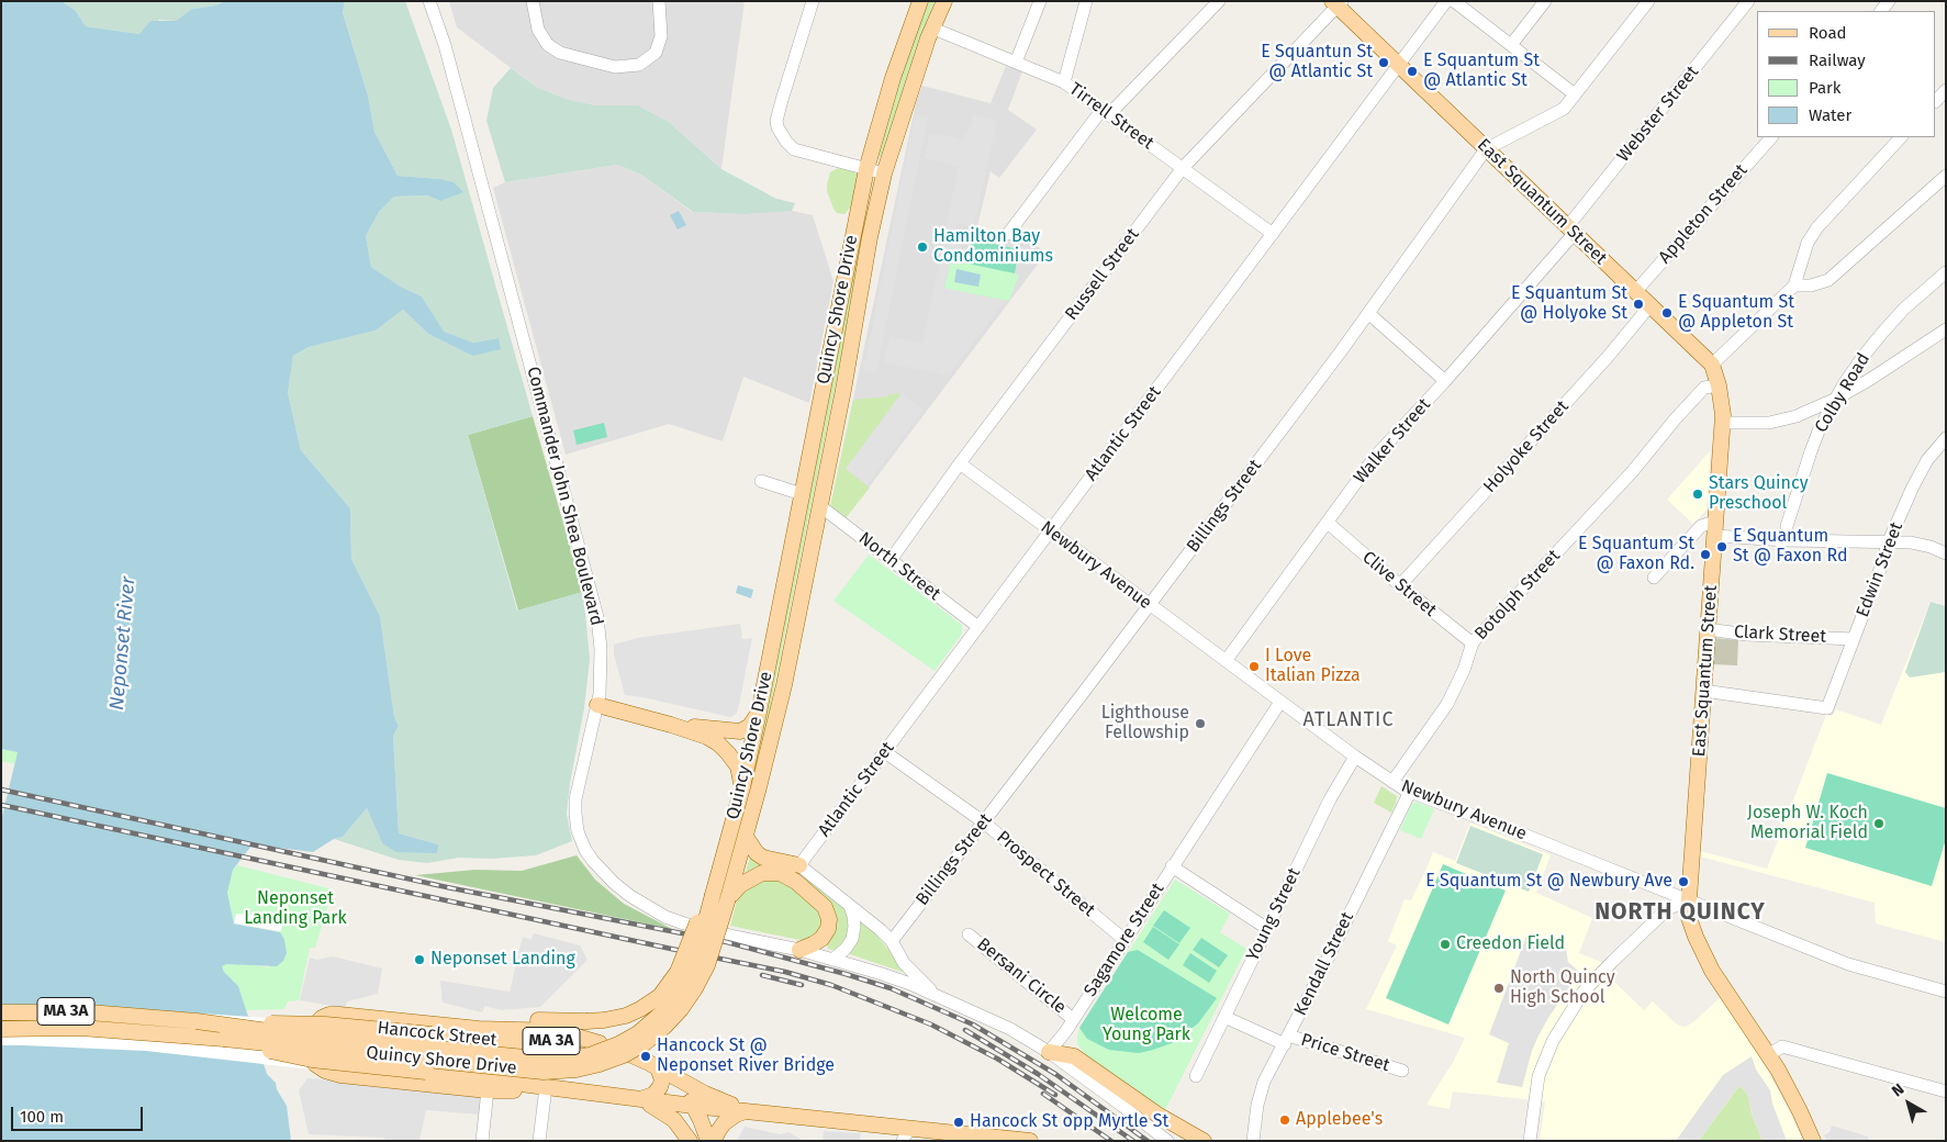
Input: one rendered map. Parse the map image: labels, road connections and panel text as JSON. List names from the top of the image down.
{
  "streets": {
    "main road": [
      "East Squantum Street",
      "Quincy Shore Drive",
      "MA 3A",
      "Hancock Street"
    ],
    "street": [
      "Webster Street",
      "Tirrell Street",
      "Appleton Street",
      "Russell Street",
      "Colby Road",
      "Atlantic Street",
      "Walker Street",
      "Holyoke Street",
      "Commander John Shea Boulevard",
      "Billings Street",
      "Newbury Avenue",
      "North Street",
      "Edwin Street",
      "Clive Street",
      "Botolph Street",
      "Clark Street",
      "Prospect Street",
      "Young Street",
      "Sagamore Street",
      "Kendall Street",
      "Bersani Circle",
      "Price Street"
    ]
  },
  "crossings": [
    ["Webster Street", "East Squantum Street"],
    ["Webster Street", "Walker Street"],
    ["Tirrell Street", "Russell Street"],
    ["Tirrell Street", "Quincy Shore Drive"],
    ["Tirrell Street", "Atlantic Street"],
    ["East Squantum Street", "Appleton Street"],
    ["East Squantum Street", "Russell Street"],
    ["East Squantum Street", "Atlantic Street"],
    ["East Squantum Street", "Walker Street"],
    ["East Squantum Street", "Holyoke Street"],
    ["East Squantum Street", "Billings Street"],
    ["East Squantum Street", "Newbury Avenue"],
    ["East Squantum Street", "Edwin Street"],
    ["East Squantum Street", "Botolph Street"],
    ["East Squantum Street", "Clark Street"],
    ["Russell Street", "Newbury Avenue"],
    ["Russell Street", "North Street"],
    ["Quincy Shore Drive", "North Street"],
    ["Quincy Shore Drive", "Hancock Street"],
    ["Atlantic Street", "Newbury Avenue"],
    ["Atlantic Street", "North Street"],
    ["Atlantic Street", "Prospect Street"],
    ["Walker Street", "Newbury Avenue"],
    ["Walker Street", "Clive Street"],
    ["Holyoke Street", "Clive Street"],
    ["Commander John Shea Boulevard", "Sagamore Street"],
    ["Billings Street", "Newbury Avenue"],
    ["Billings Street", "Prospect Street"],
    ["Newbury Avenue", "Botolph Street"],
    ["Newbury Avenue", "Young Street"],
    ["Newbury Avenue", "Sagamore Street"],
    ["Newbury Avenue", "Kendall Street"],
    ["Edwin Street", "Clark Street"],
    ["Clive Street", "Botolph Street"],
    ["Prospect Street", "Sagamore Street"],
    ["Sagamore Street", "Bersani Circle"],
    ["Kendall Street", "Price Street"]
  ],
  "districts": ["ATLANTIC", "NORTH QUINCY"],
  "water": ["Neponset River"],
  "parks": ["Neponset Landing Park", "Welcome Young Park"],
  "places": [
    "E Squantun St @ Atlantic St",
    "E Squantum St @ Atlantic St",
    "Hamilton Bay Condominiums",
    "E Squantum St @ Holyoke St",
    "E Squantum St @ Appleton St",
    "Stars Quincy Preschool",
    "E Squantum St @ Faxon Rd",
    "E Squantum St @ Faxon Rd.",
    "I Love Italian Pizza",
    "Lighthouse Fellowship",
    "Joseph W. Koch Memorial Field",
    "E Squantum St @ Newbury Ave",
    "Creedon Field",
    "Neponset Landing",
    "North Quincy High School",
    "Hancock St @ Neponset River Bridge",
    "Applebee's",
    "Hancock St opp Myrtle St"
  ],
  "legend": [
    "Road",
    "Railway",
    "Park",
    "Water"
  ],
  "scale_bar": "100 m",
  "north": "top left"
}
